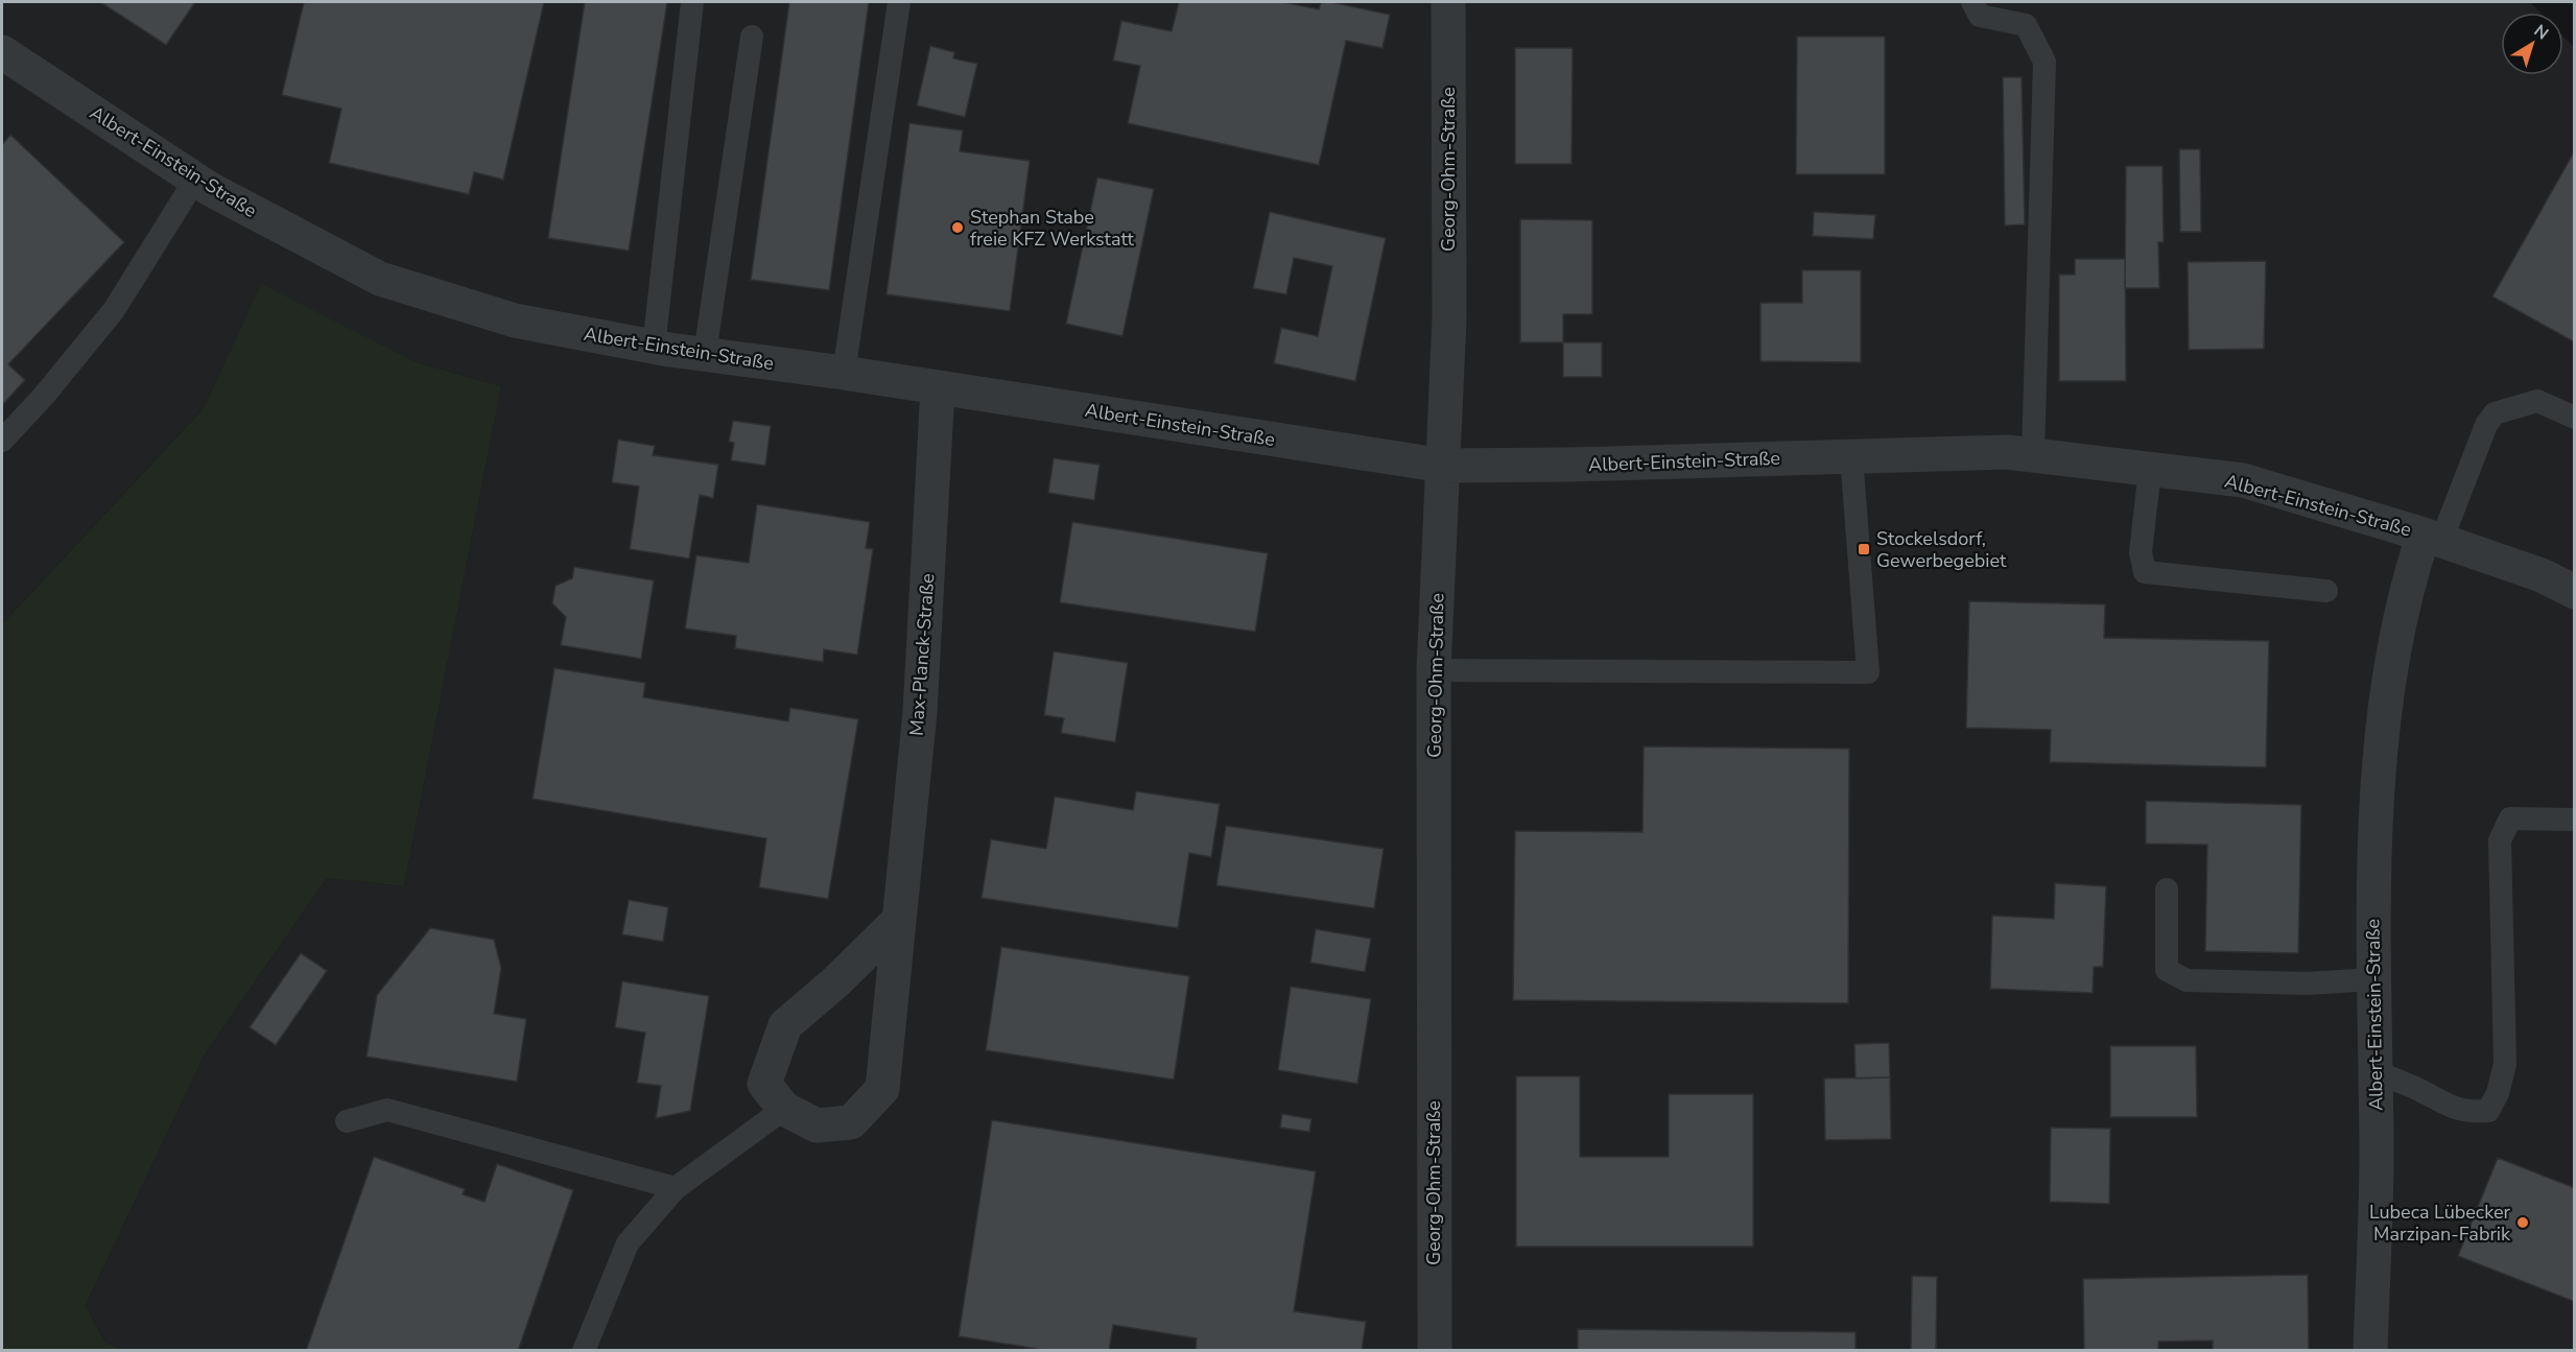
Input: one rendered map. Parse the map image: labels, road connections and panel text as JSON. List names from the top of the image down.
{
  "streets": {
    "street": ["Albert-Einstein-Straße", "Georg-Ohm-Straße", "Max-Planck-Straße"]
  },
  "crossings": [
    ["Albert-Einstein-Straße", "Georg-Ohm-Straße"],
    ["Albert-Einstein-Straße", "Max-Planck-Straße"]
  ],
  "places": {
    "other": ["Stephan Stabe freie KFZ Werkstatt", "Lubeca Lübecker Marzipan-Fabrik"],
    "transit": ["Stockelsdorf, Gewerbegebiet"]
  },
  "north": "top right"
}
